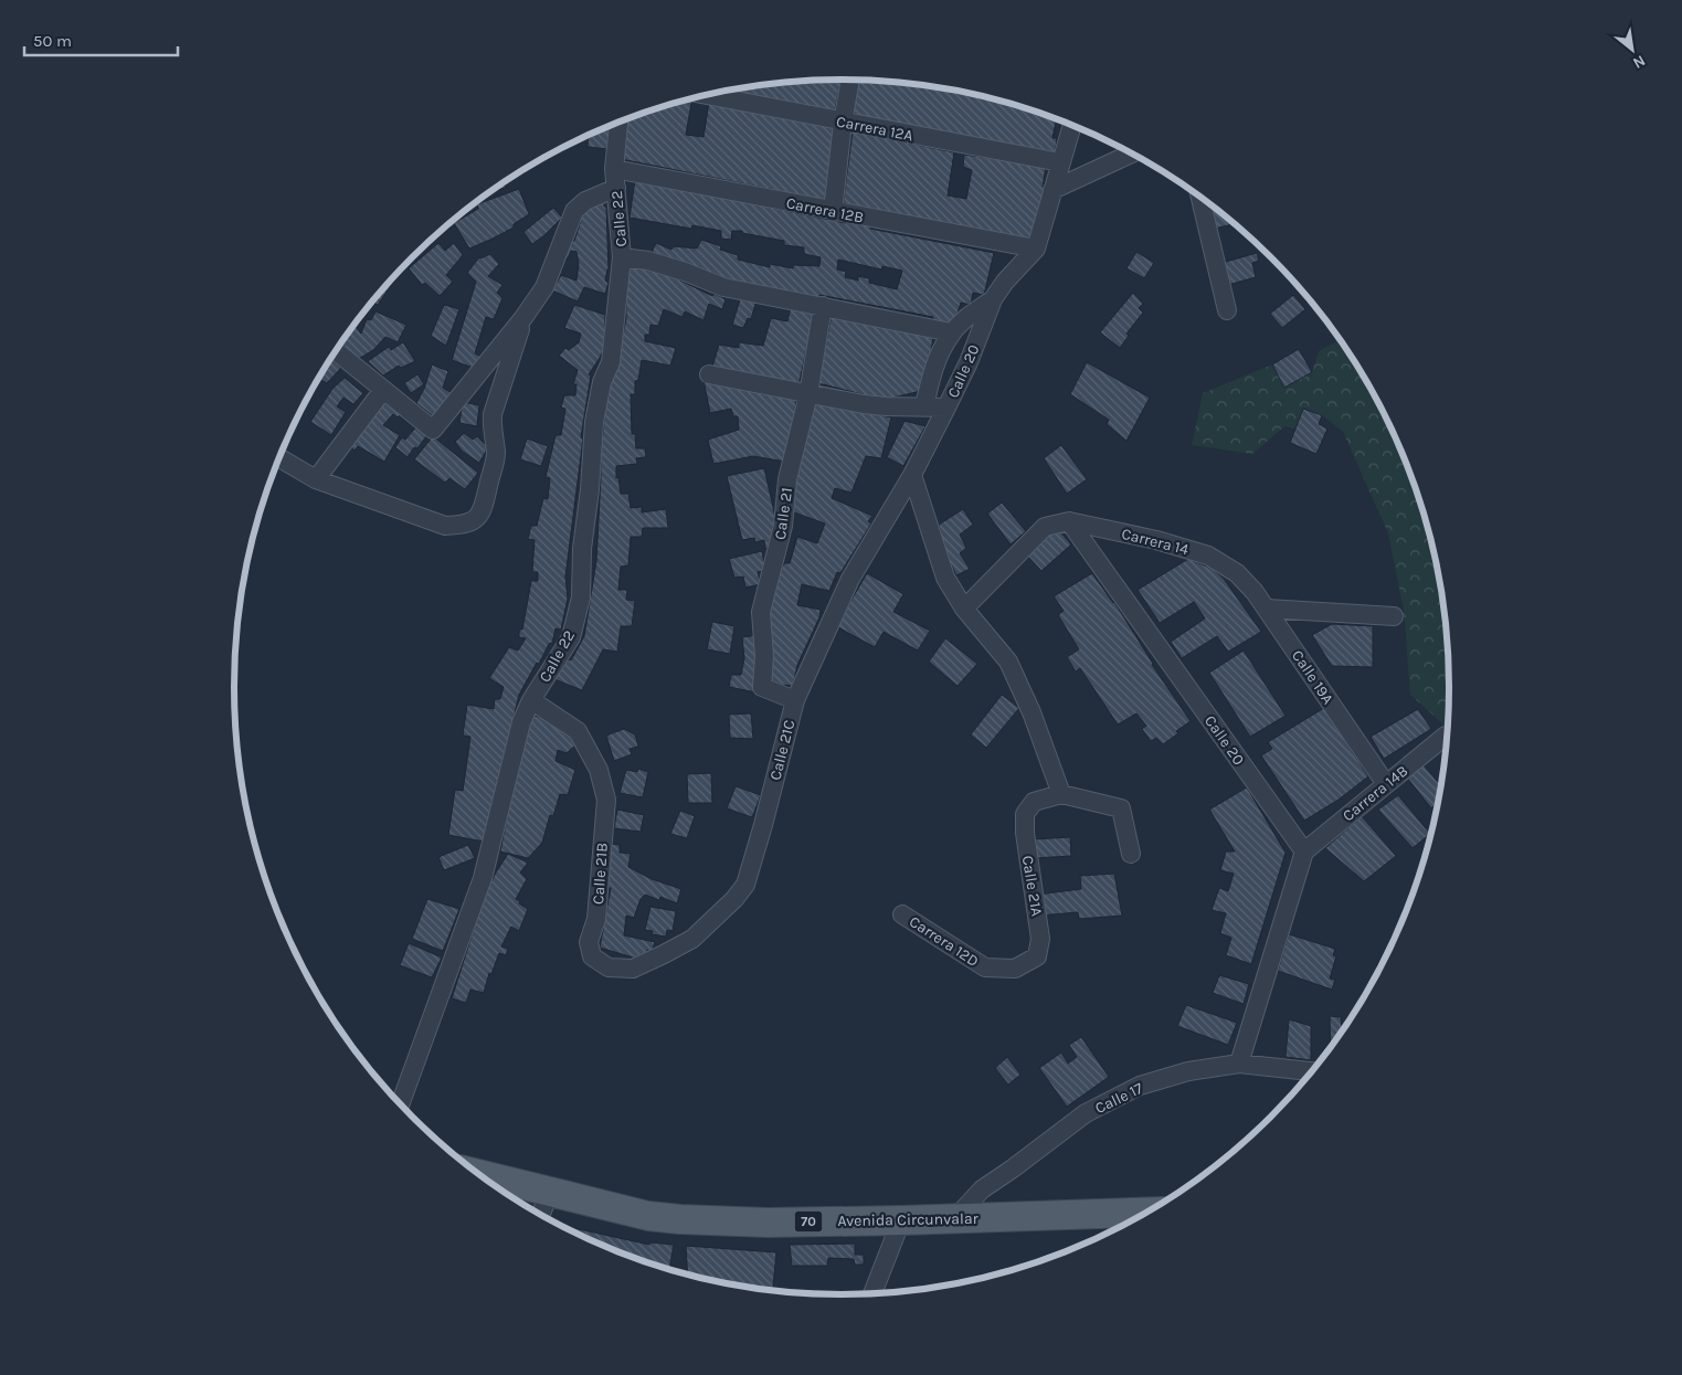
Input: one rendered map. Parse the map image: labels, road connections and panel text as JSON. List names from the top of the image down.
{
  "streets": {
    "main road": ["Avenida Circunvalar", "70"],
    "street": [
      "Carrera 12A",
      "Carrera 12B",
      "Calle 22",
      "Calle 20",
      "Calle 21",
      "Carrera 14",
      "Calle 19A",
      "Calle 21C",
      "Carrera 14B",
      "Calle 21B",
      "Calle 21A",
      "Carrera 12D",
      "Calle 17"
    ]
  },
  "crossings": [
    ["Carrera 12A", "Calle 20"],
    ["Carrera 12B", "Calle 22"],
    ["Carrera 12B", "Calle 20"],
    ["Calle 22", "Calle 21B"],
    ["Calle 20", "Calle 21"],
    ["Calle 20", "Carrera 14"],
    ["Calle 20", "Calle 21C"],
    ["Calle 20", "Carrera 14B"],
    ["Calle 21", "Calle 21C"],
    ["Carrera 14", "Calle 19A"],
    ["Calle 19A", "Carrera 14B"],
    ["Calle 21C", "Calle 21B"],
    ["Calle 21A", "Carrera 12D"],
    ["Calle 17", "Avenida Circunvalar"]
  ],
  "scale_bar": "50 m",
  "north": "bottom right"
}
